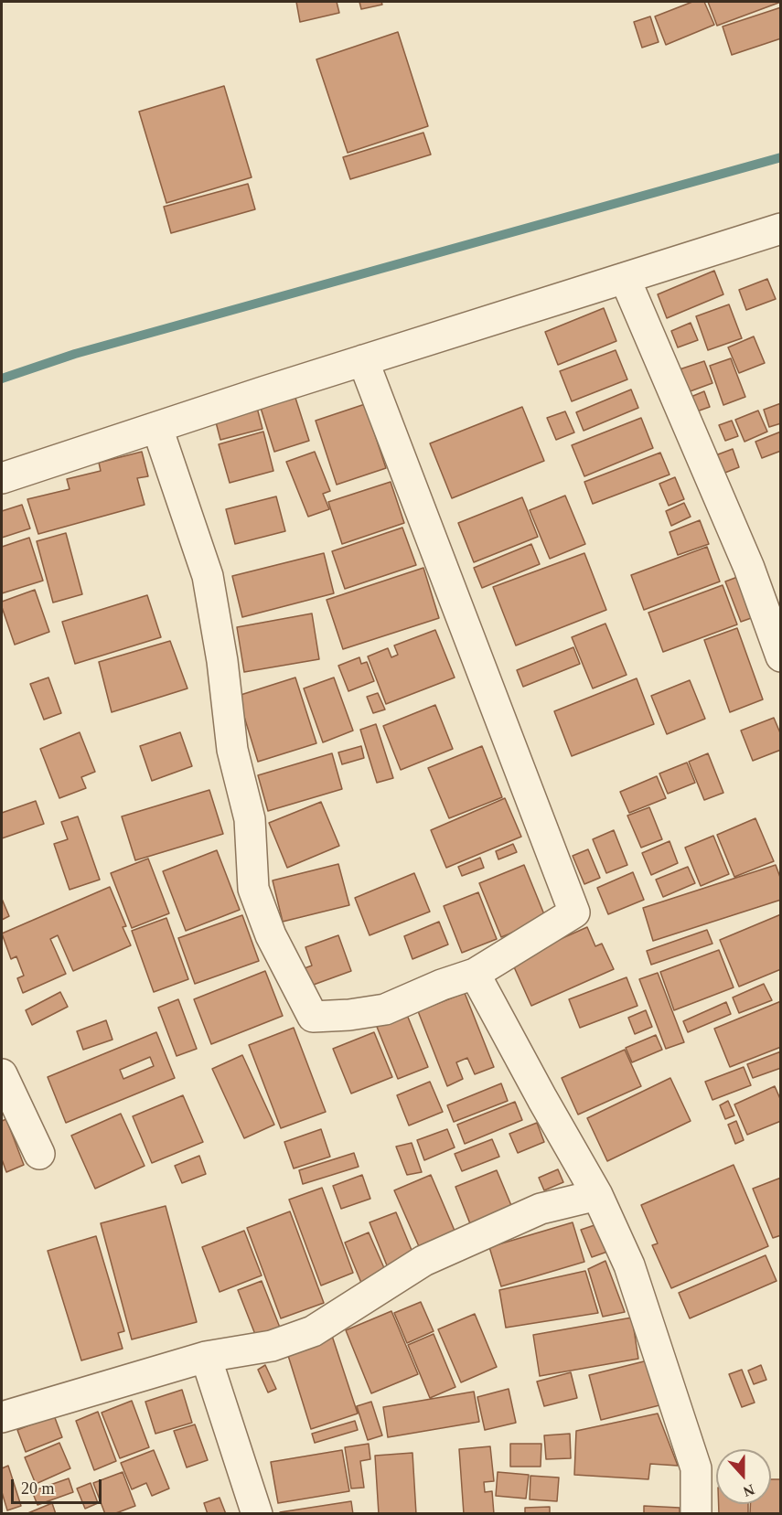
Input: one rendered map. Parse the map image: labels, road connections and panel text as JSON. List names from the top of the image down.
{
  "scale_bar": "20 m",
  "north": "bottom"
}
